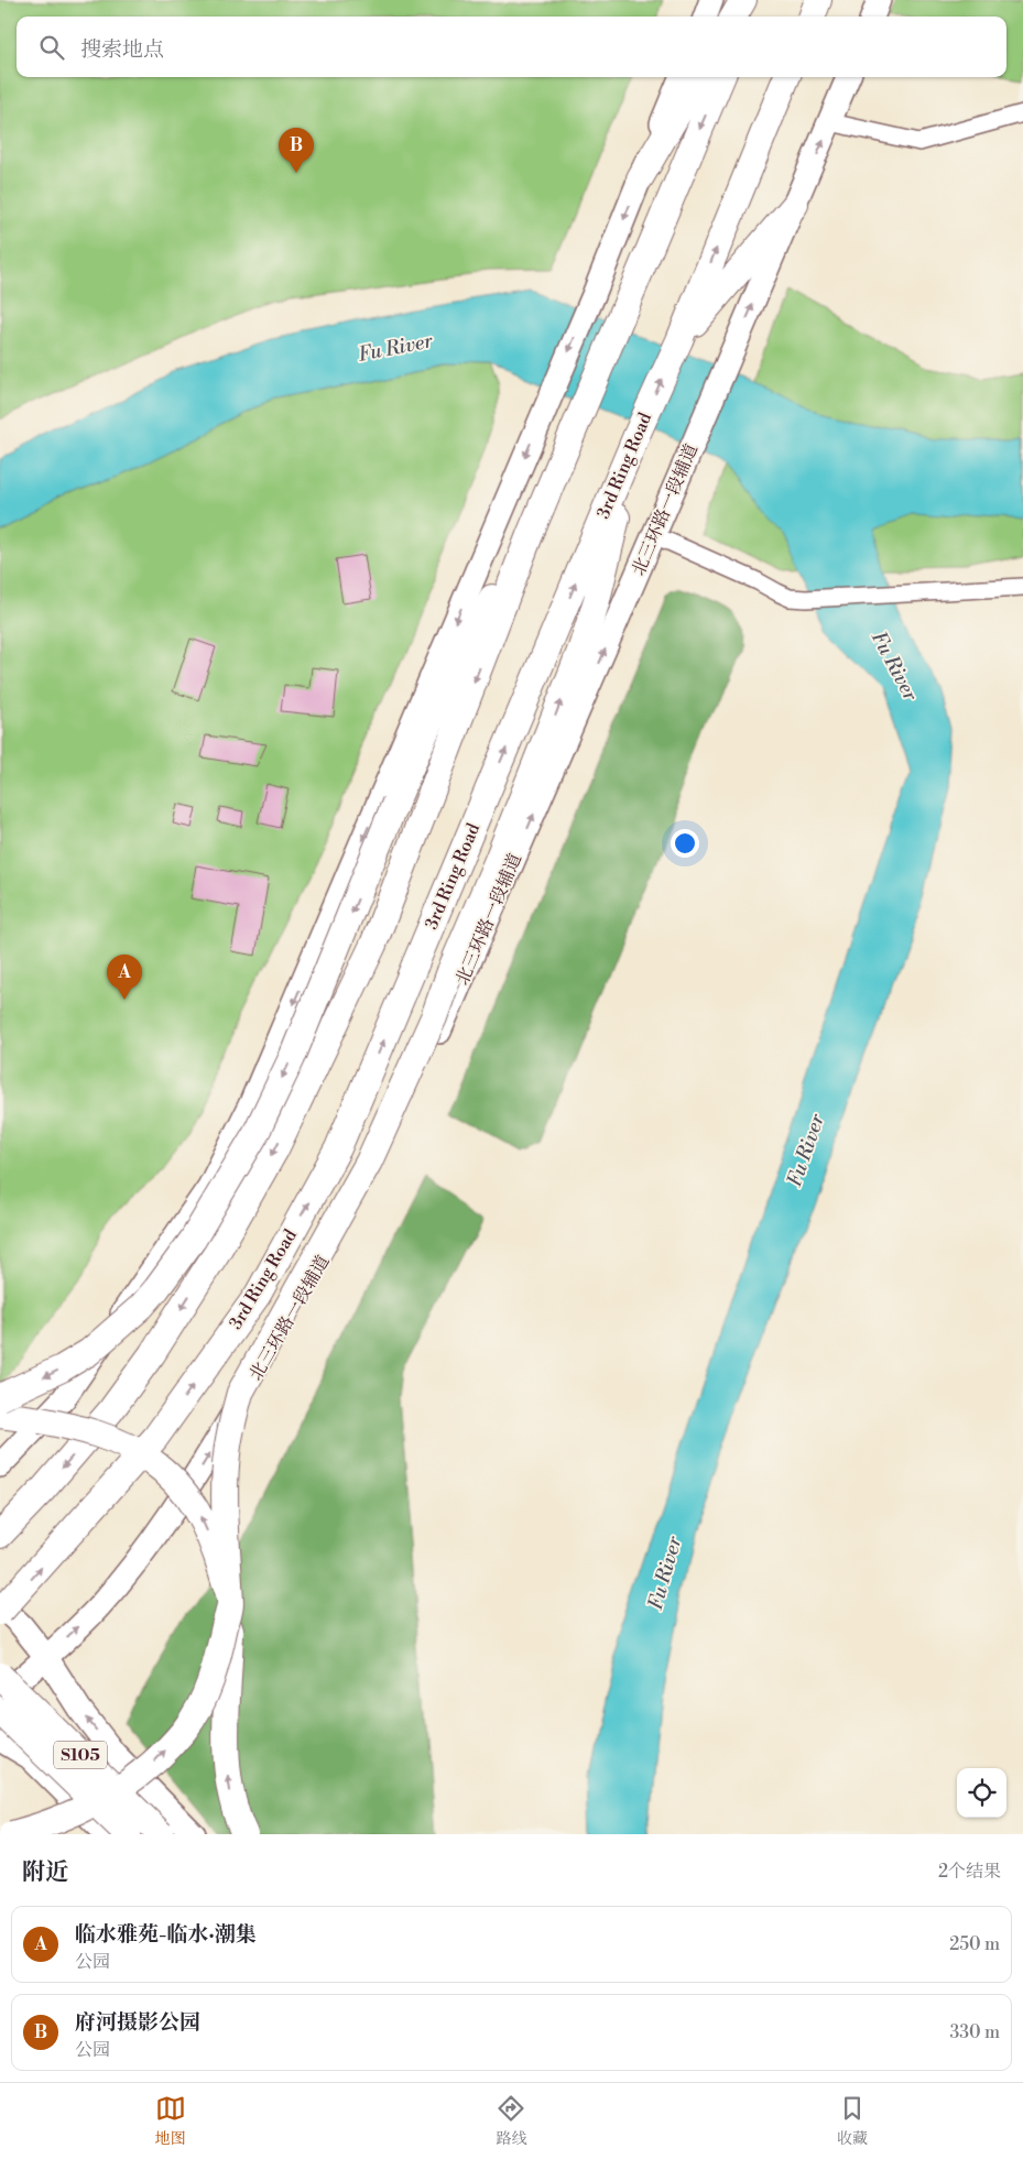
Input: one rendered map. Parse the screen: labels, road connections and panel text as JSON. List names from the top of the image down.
{
  "streets": {
    "highway": ["3rd Ring Road", "S105"],
    "main road": ["北三环路一段辅道"]
  },
  "crossings": [
    ["北三环路一段辅道", "S105"]
  ],
  "water": ["Fu River"],
  "page": {
    "search": "搜索地点",
    "pins": ["B", "A"],
    "heading": ["附近", "2个结果"],
    "list": [
      {
        "mark": "A",
        "name": "临水雅苑-临水·潮集",
        "note": "公园",
        "value": "250 m"
      },
      {
        "mark": "B",
        "name": "府河摄影公园",
        "note": "公园",
        "value": "330 m"
      }
    ],
    "nav": ["地图", "路线", "收藏"]
  }
}
